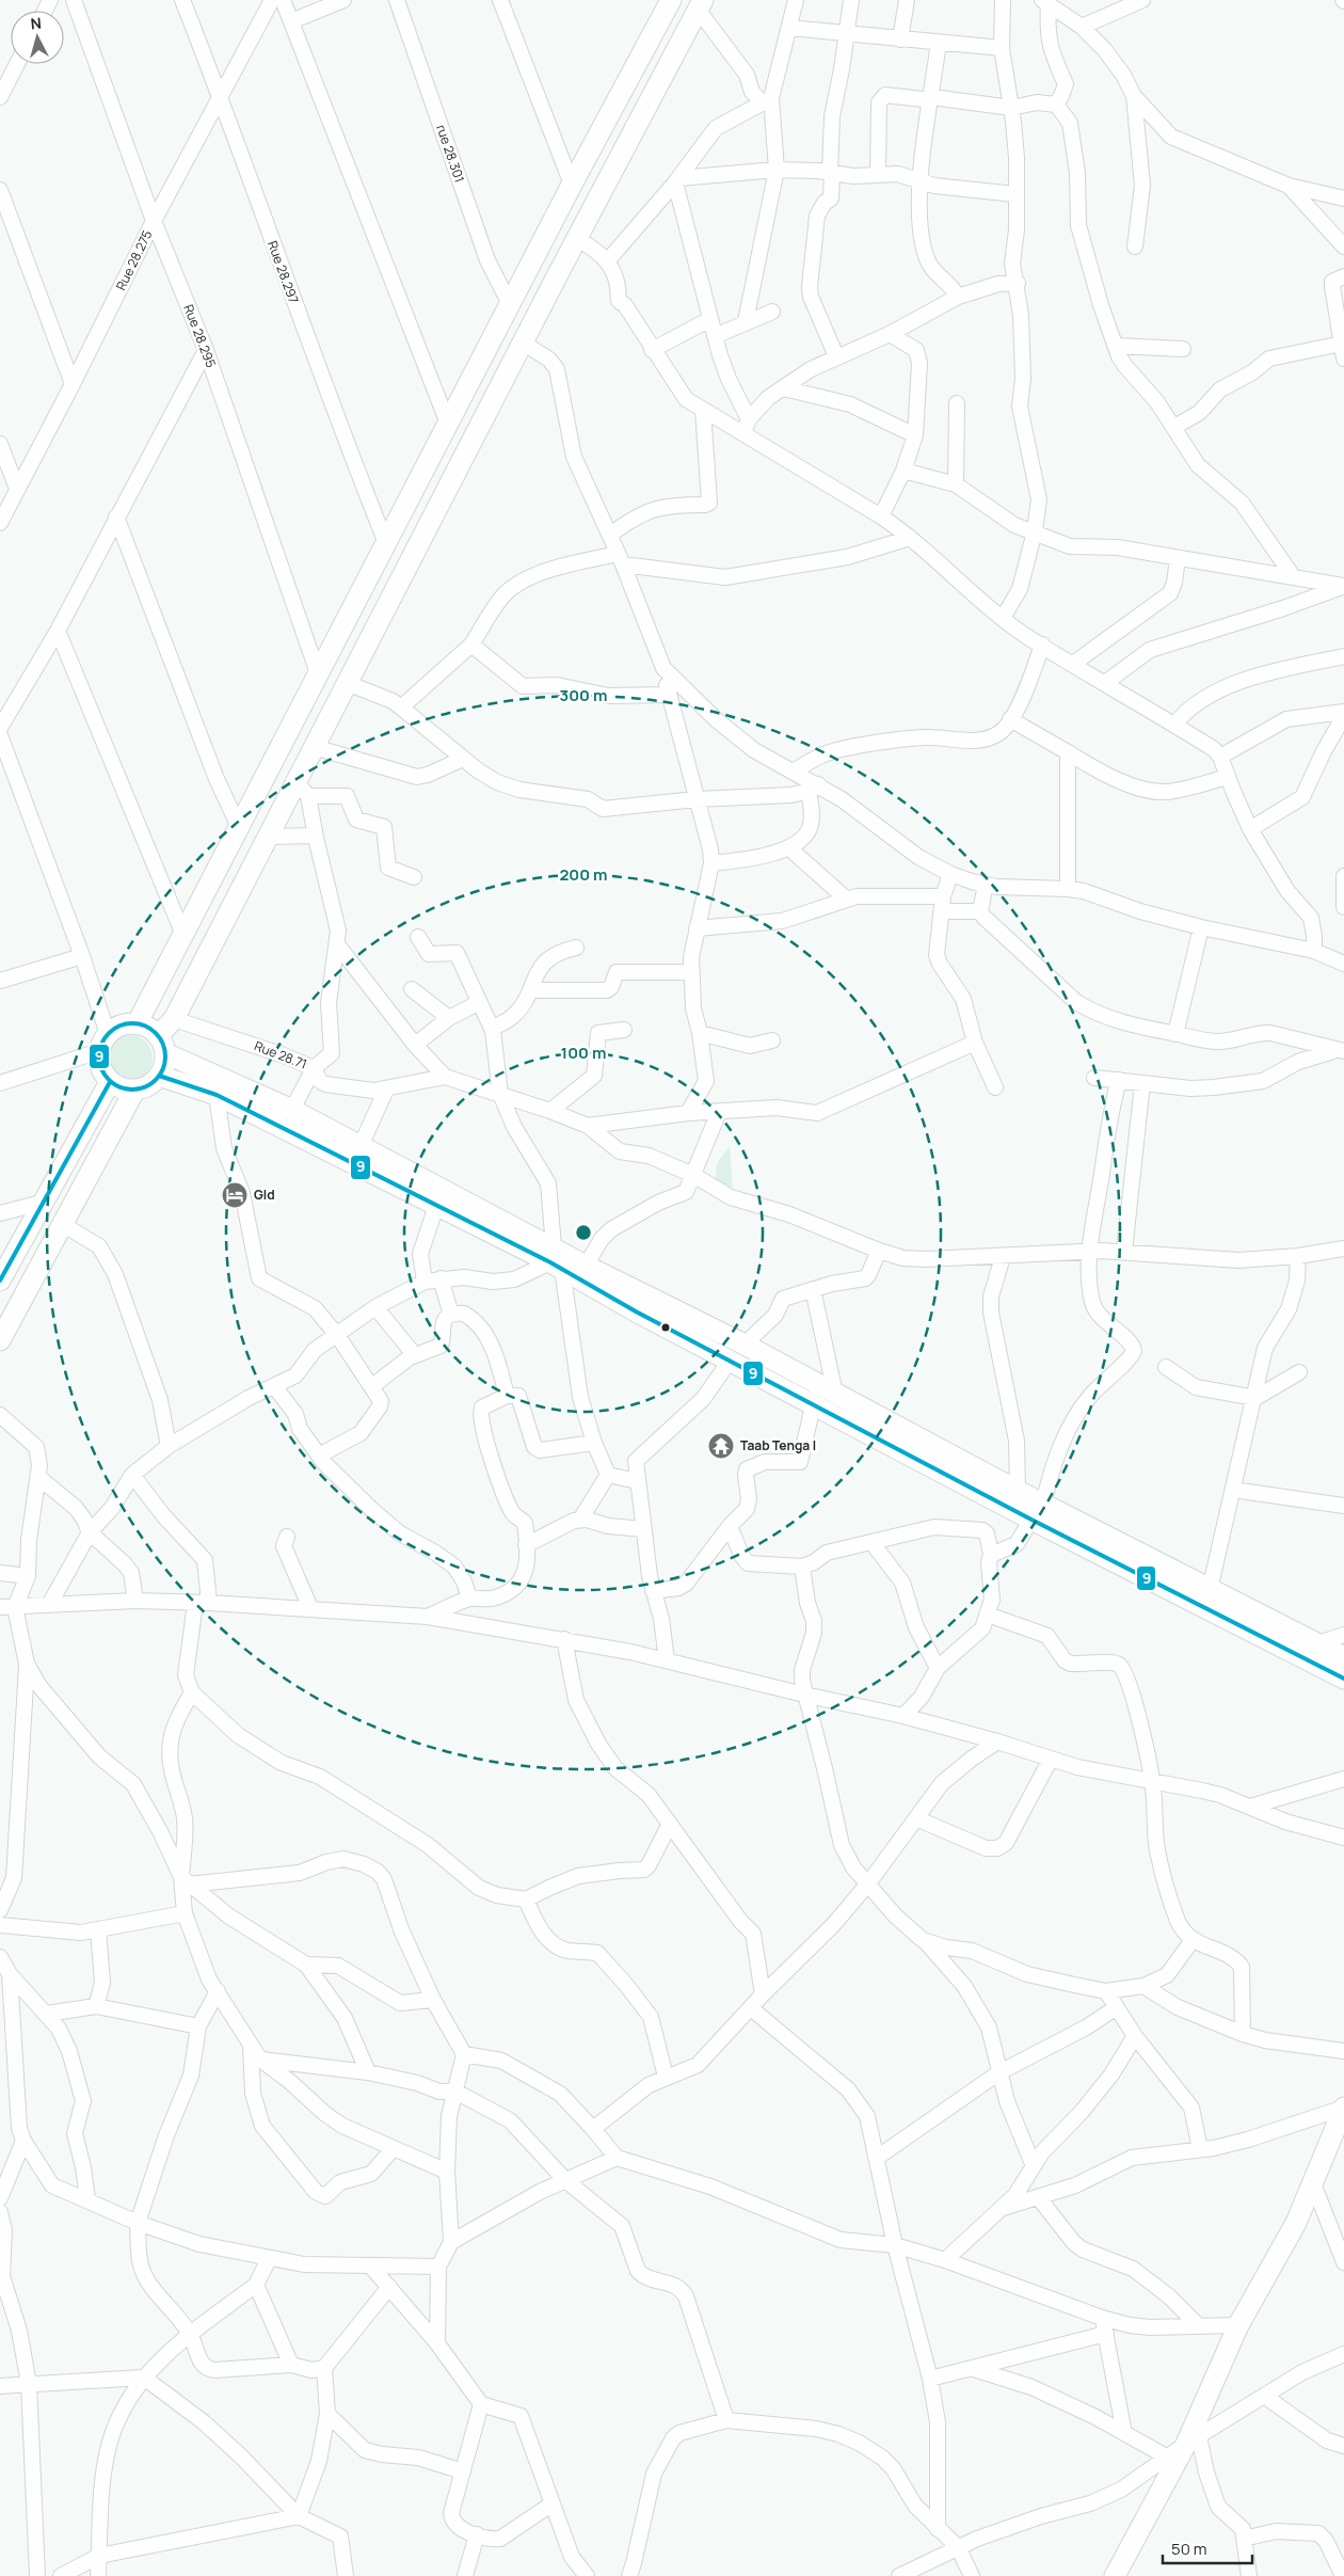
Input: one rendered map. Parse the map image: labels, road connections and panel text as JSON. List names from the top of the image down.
{
  "streets": {
    "street": [
      "rue 28.301",
      "Rue 28.275",
      "Rue 28.297",
      "Rue 28.295",
      "Rue 28.71"
    ]
  },
  "crossings": [
    ["Rue 28.275", "Rue 28.297"],
    ["Rue 28.275", "Rue 28.295"]
  ],
  "places": {
    "hotel": ["Gld"],
    "temple": ["Taab Tenga I"]
  },
  "lines": ["transit line 9"],
  "scale_bar": "50 m",
  "north": "top",
  "rings": ["300 m", "200 m", "100 m"]
}
